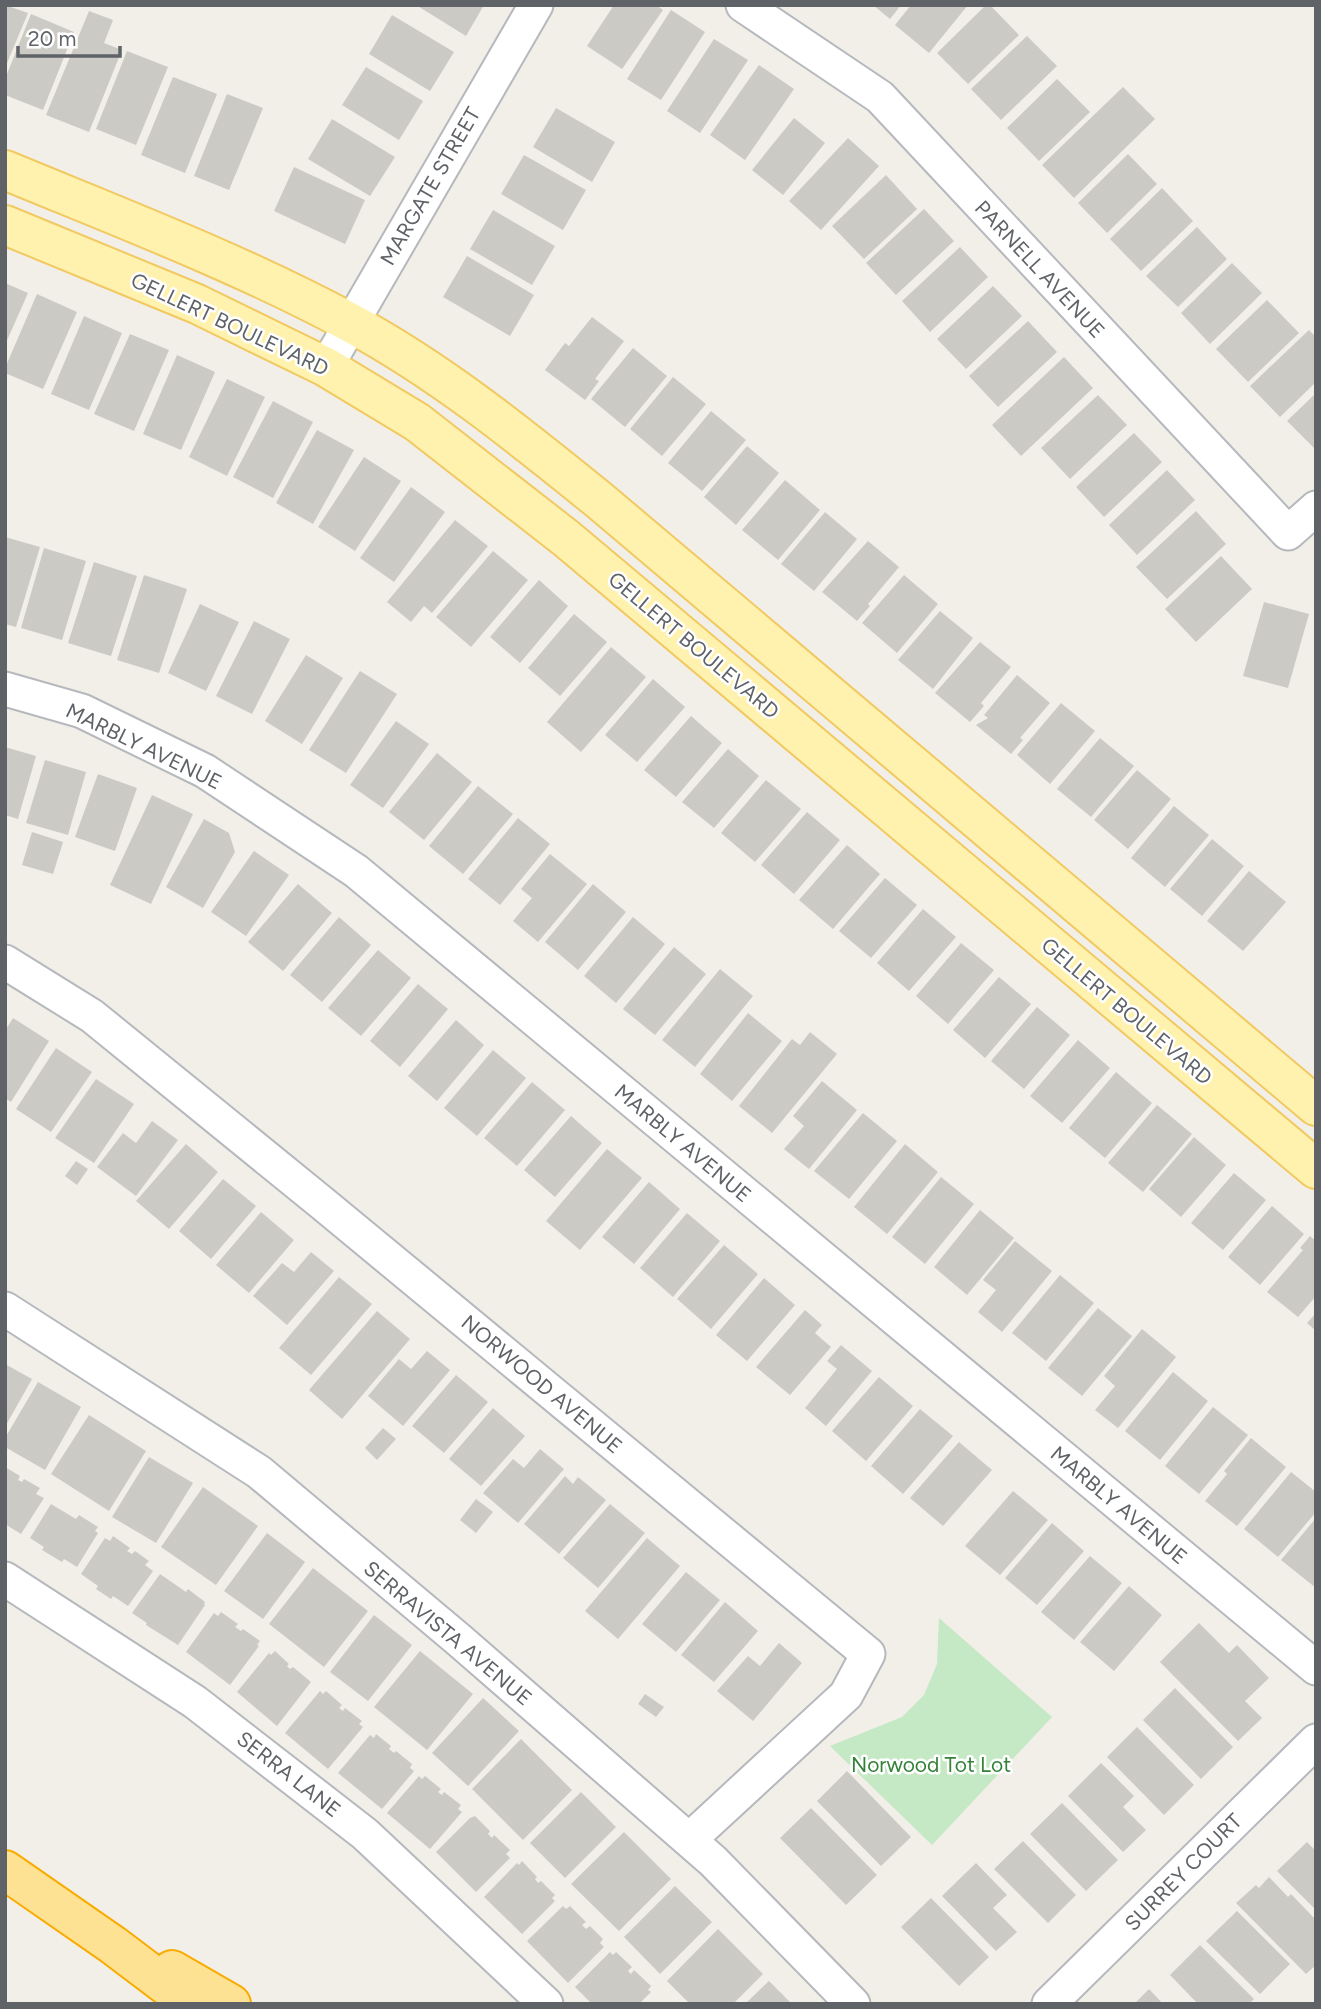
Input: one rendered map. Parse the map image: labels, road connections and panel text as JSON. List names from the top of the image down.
{
  "streets": {
    "main road": ["GELLERT BOULEVARD"],
    "street": [
      "MARGATE STREET",
      "PARNELL AVENUE",
      "MARBLY AVENUE",
      "NORWOOD AVENUE",
      "SERRAVISTA AVENUE",
      "SERRA LANE",
      "SURREY COURT"
    ]
  },
  "crossings": [
    ["MARGATE STREET", "GELLERT BOULEVARD"],
    ["NORWOOD AVENUE", "SERRAVISTA AVENUE"]
  ],
  "parks": ["Norwood Tot Lot"],
  "scale_bar": "20 m"
}
